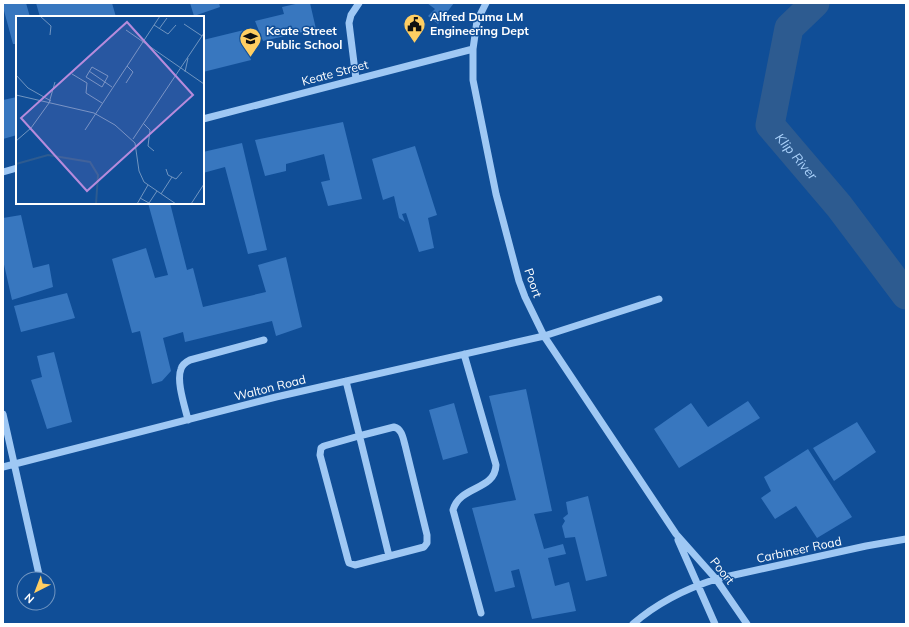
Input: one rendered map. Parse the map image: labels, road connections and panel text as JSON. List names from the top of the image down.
{
  "streets": {
    "street": [
      "Keate Street",
      "Poort",
      "Walton Road",
      "Carbineer Road"
    ]
  },
  "crossings": [
    ["Keate Street", "Poort"],
    ["Poort", "Walton Road"],
    ["Poort", "Carbineer Road"]
  ],
  "water": ["Klip River"],
  "places": {
    "public building": ["Alfred Duma LM Engineering Dept"],
    "school or university": ["Keate Street Public School"]
  },
  "north": "bottom left"
}
